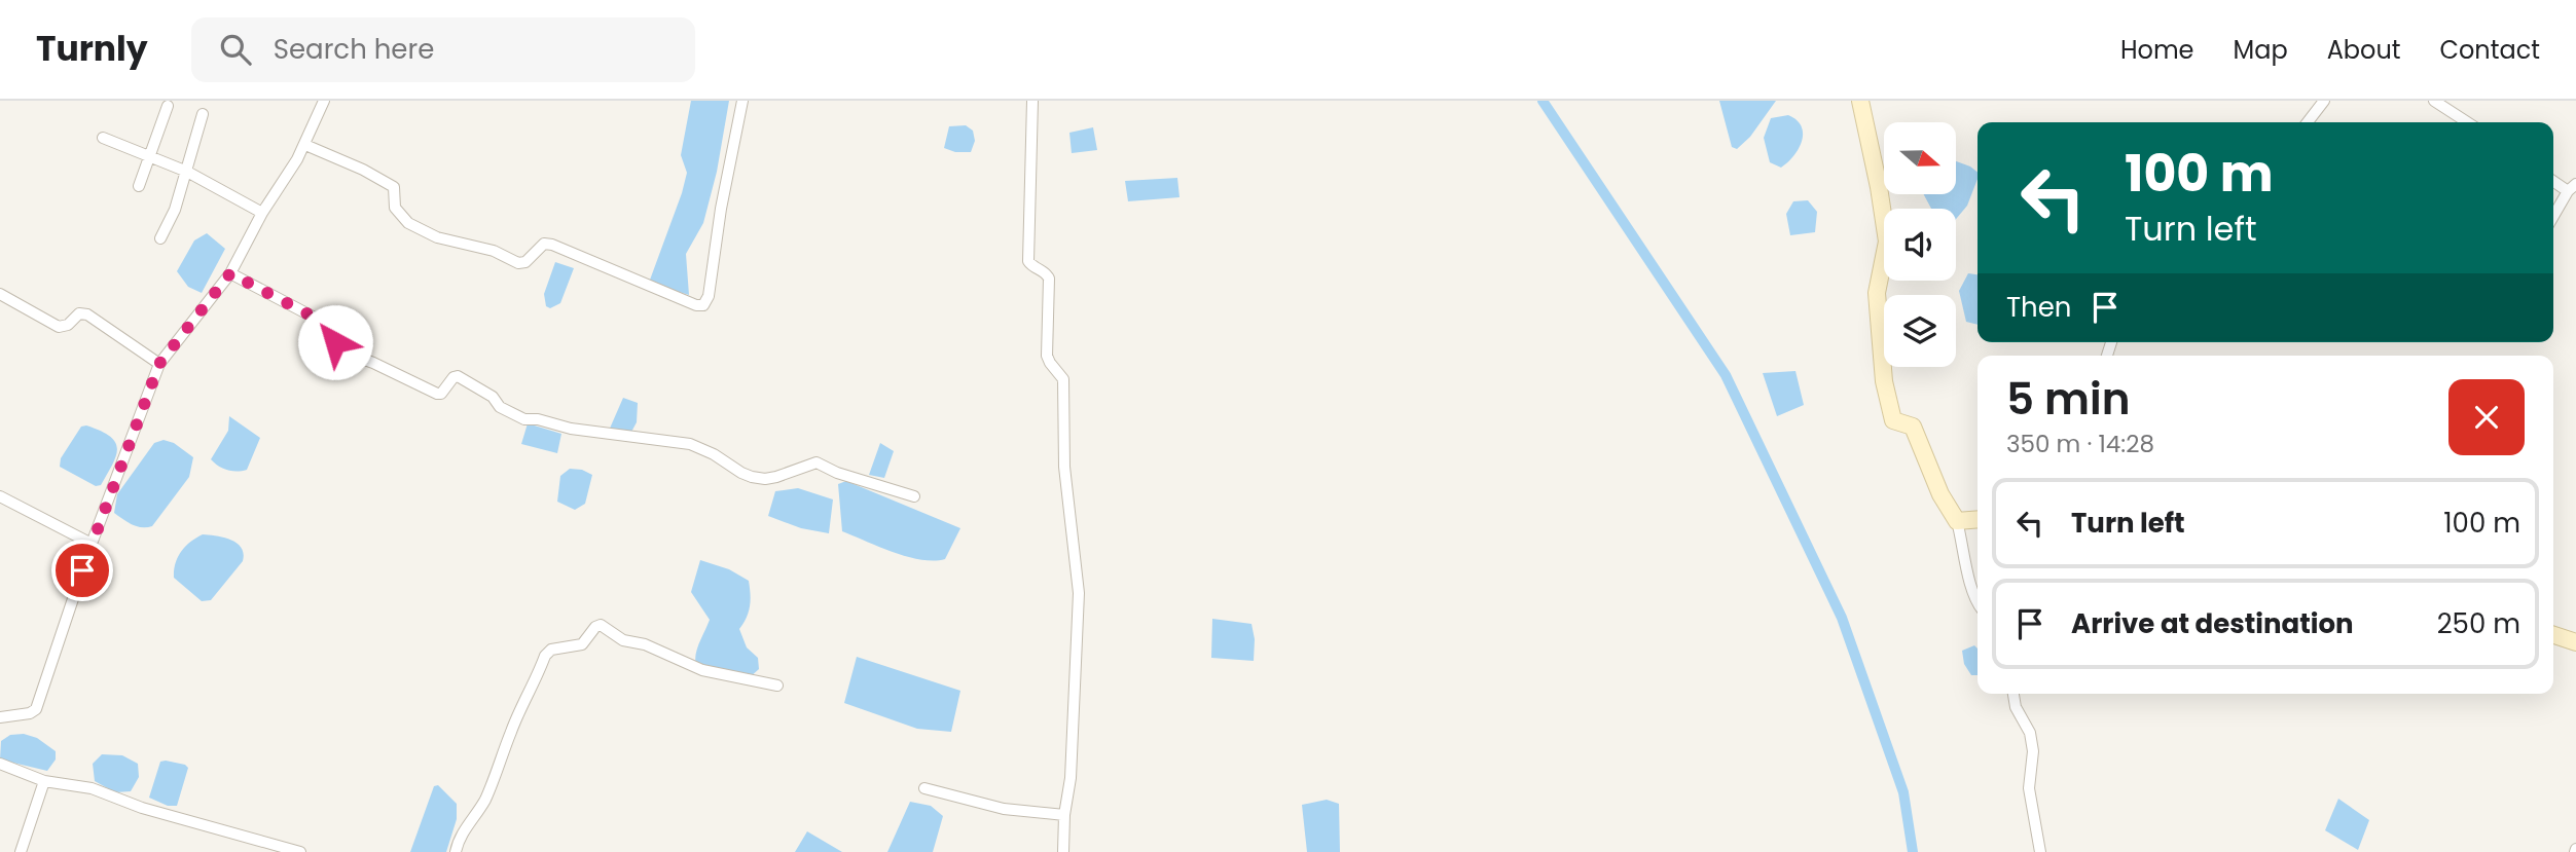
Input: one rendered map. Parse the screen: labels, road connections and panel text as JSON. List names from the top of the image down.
{
  "north": "right",
  "page": {
    "header": "Turnly",
    "search": "Search here",
    "nav": [
      "Home",
      "Map",
      "About",
      "Contact"
    ],
    "turn": ["100 m", "Turn left"],
    "then": "Then",
    "heading": ["5 min", "350 m · 14:28"],
    "list": [
      {
        "name": "Turn left",
        "value": "100 m"
      },
      {
        "name": "Arrive at destination",
        "value": "250 m"
      }
    ]
  }
}
